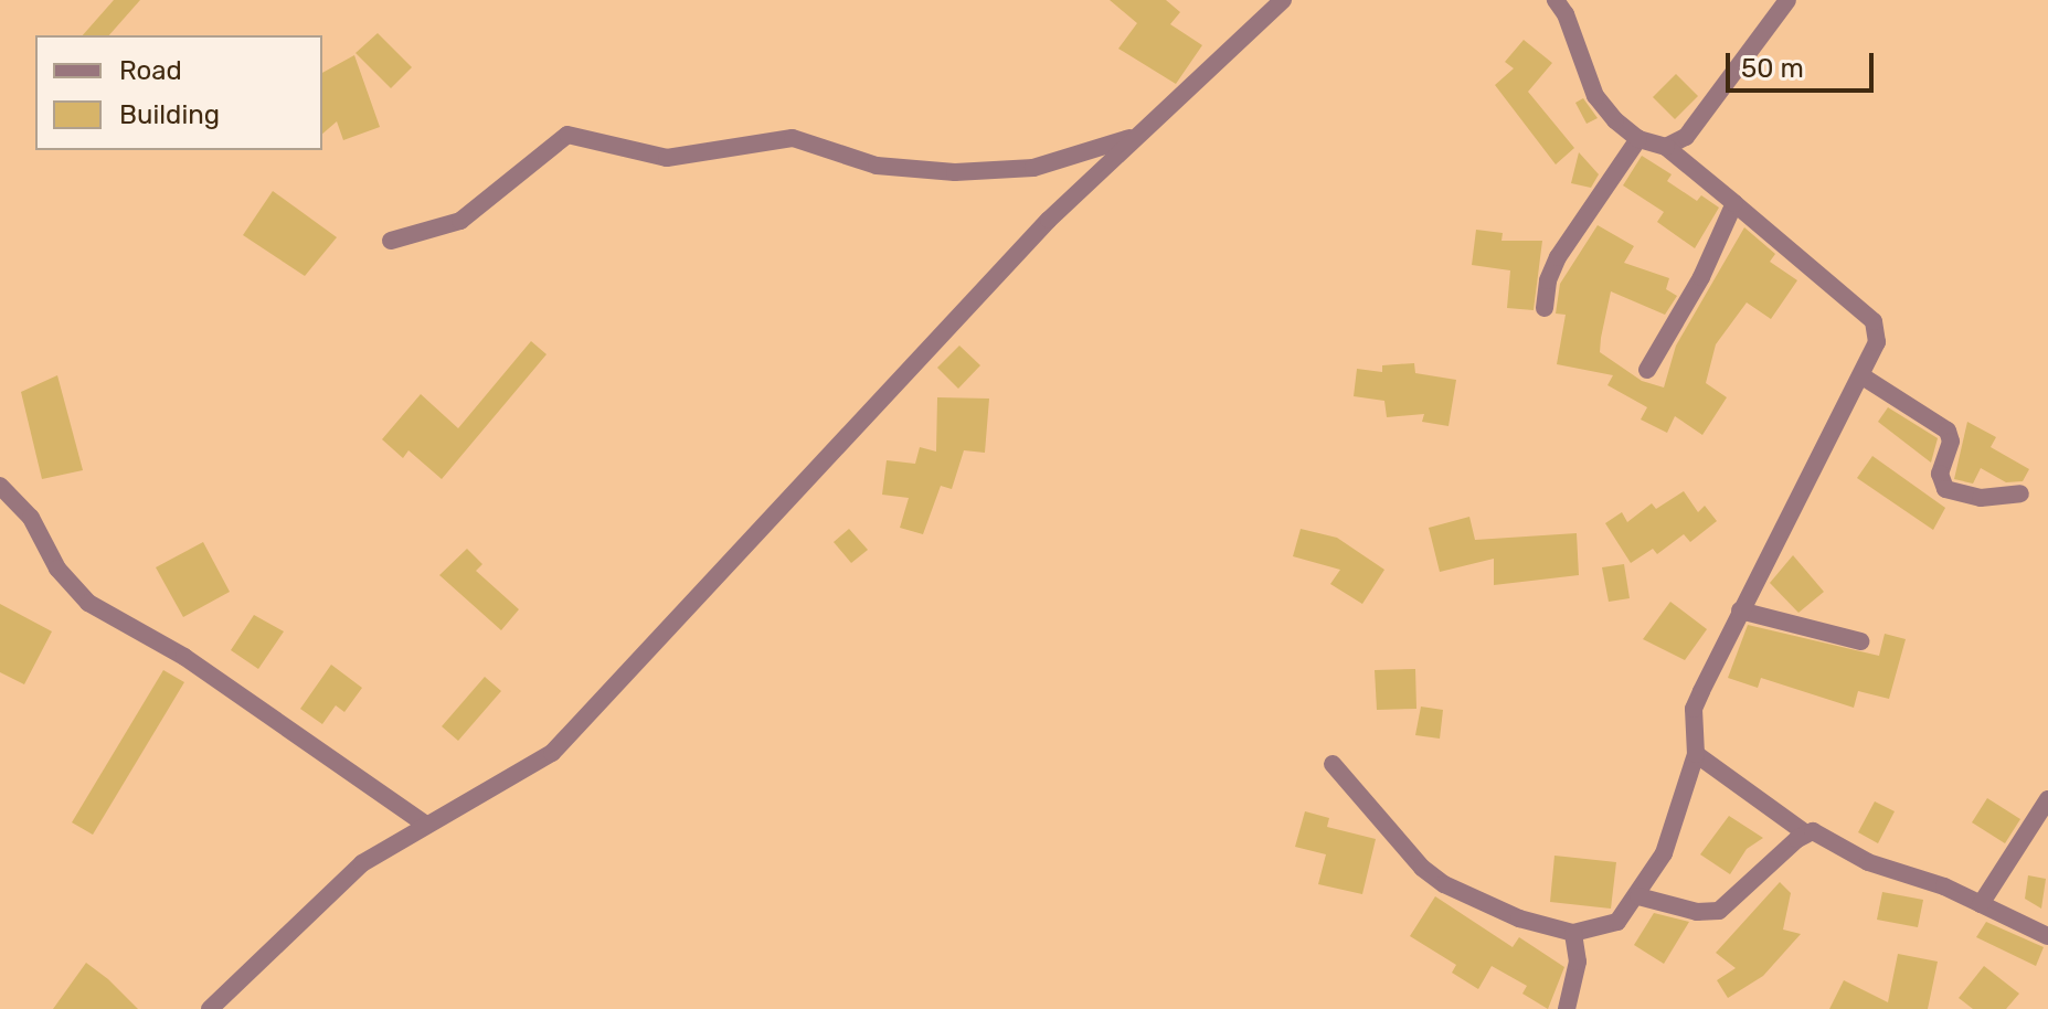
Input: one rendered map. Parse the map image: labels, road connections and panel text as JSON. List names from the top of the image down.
{
  "legend": ["Road", "Building"],
  "scale_bar": "50 m"
}
